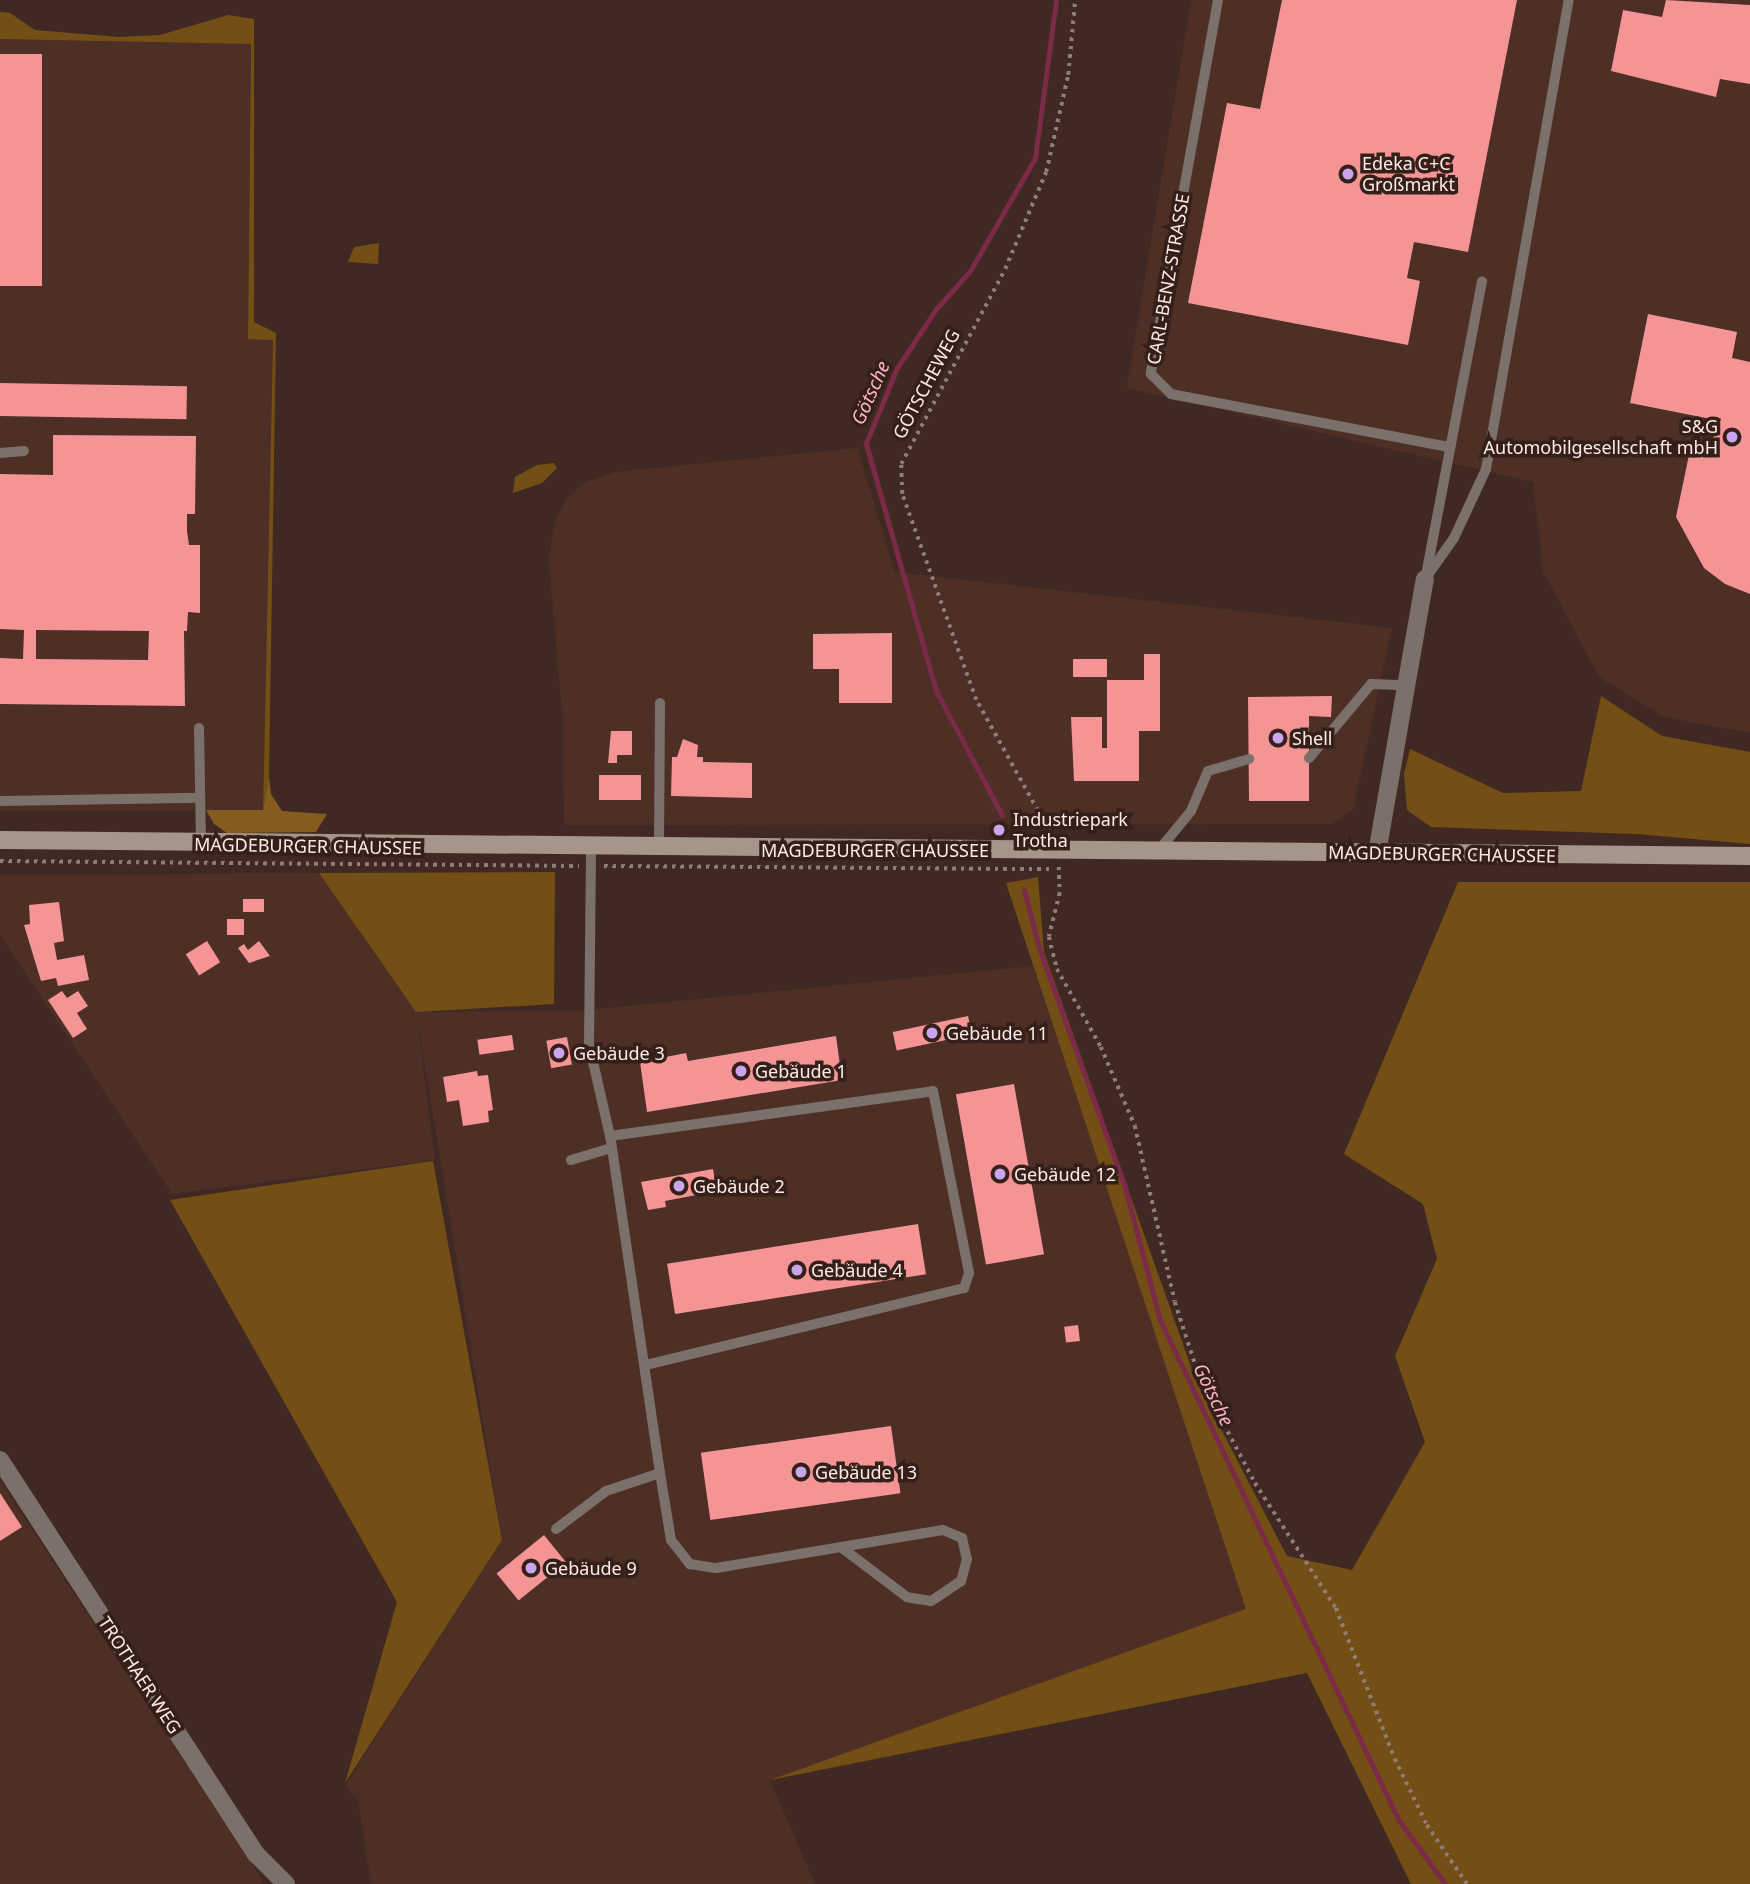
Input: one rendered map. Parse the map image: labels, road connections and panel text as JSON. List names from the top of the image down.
{
  "streets": {
    "main road": ["MAGDEBURGER CHAUSSEE"],
    "street": ["TROTHAER WEG"],
    "lane": ["CARL-BENZ-STRASSE"],
    "path": ["GÖTSCHEWEG"]
  },
  "crossings": [
    ["GÖTSCHEWEG", "MAGDEBURGER CHAUSSEE"]
  ],
  "water": ["Götsche"],
  "places": [
    "Edeka C+C Großmarkt",
    "S&G Automobilgesellschaft mbH",
    "Shell",
    "Industriepark Trotha",
    "Gebäude 11",
    "Gebäude 3",
    "Gebäude 1",
    "Gebäude 12",
    "Gebäude 2",
    "Gebäude 4",
    "Gebäude 13",
    "Gebäude 9"
  ]
}
